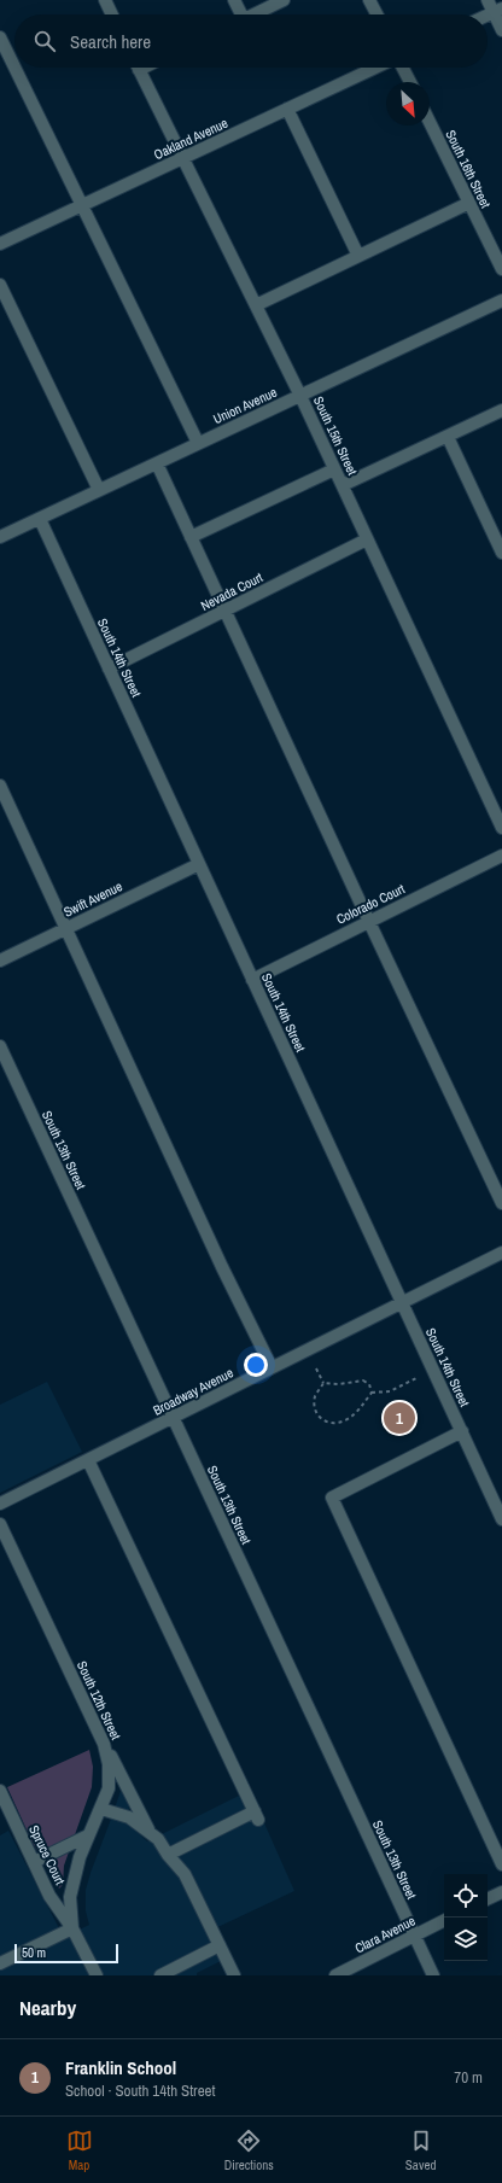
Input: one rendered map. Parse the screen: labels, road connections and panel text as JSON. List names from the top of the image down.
{
  "streets": {
    "street": [
      "Oakland Avenue",
      "South 16th Street",
      "Union Avenue",
      "South 15th Street",
      "Nevada Court",
      "South 14th Street",
      "Swift Avenue",
      "Colorado Court",
      "South 13th Street",
      "Broadway Avenue",
      "South 12th Street",
      "Spruce Court",
      "Clara Avenue"
    ]
  },
  "crossings": [
    ["Oakland Avenue", "South 15th Street"],
    ["Union Avenue", "South 15th Street"],
    ["Union Avenue", "South 14th Street"],
    ["South 15th Street", "Nevada Court"],
    ["Nevada Court", "South 14th Street"],
    ["South 14th Street", "Swift Avenue"],
    ["South 14th Street", "Colorado Court"],
    ["South 14th Street", "Broadway Avenue"],
    ["South 13th Street", "Broadway Avenue"],
    ["South 13th Street", "Clara Avenue"],
    ["South 12th Street", "Spruce Court"]
  ],
  "scale_bar": "50 m",
  "north": "bottom right",
  "page": {
    "search": "Search here",
    "pins": "1",
    "scale": "50 m",
    "heading": "Nearby",
    "list": [
      {
        "mark": "1",
        "name": "Franklin School",
        "note": "School · South 14th Street",
        "value": "70 m"
      }
    ],
    "nav": ["Map", "Directions", "Saved"]
  }
}
